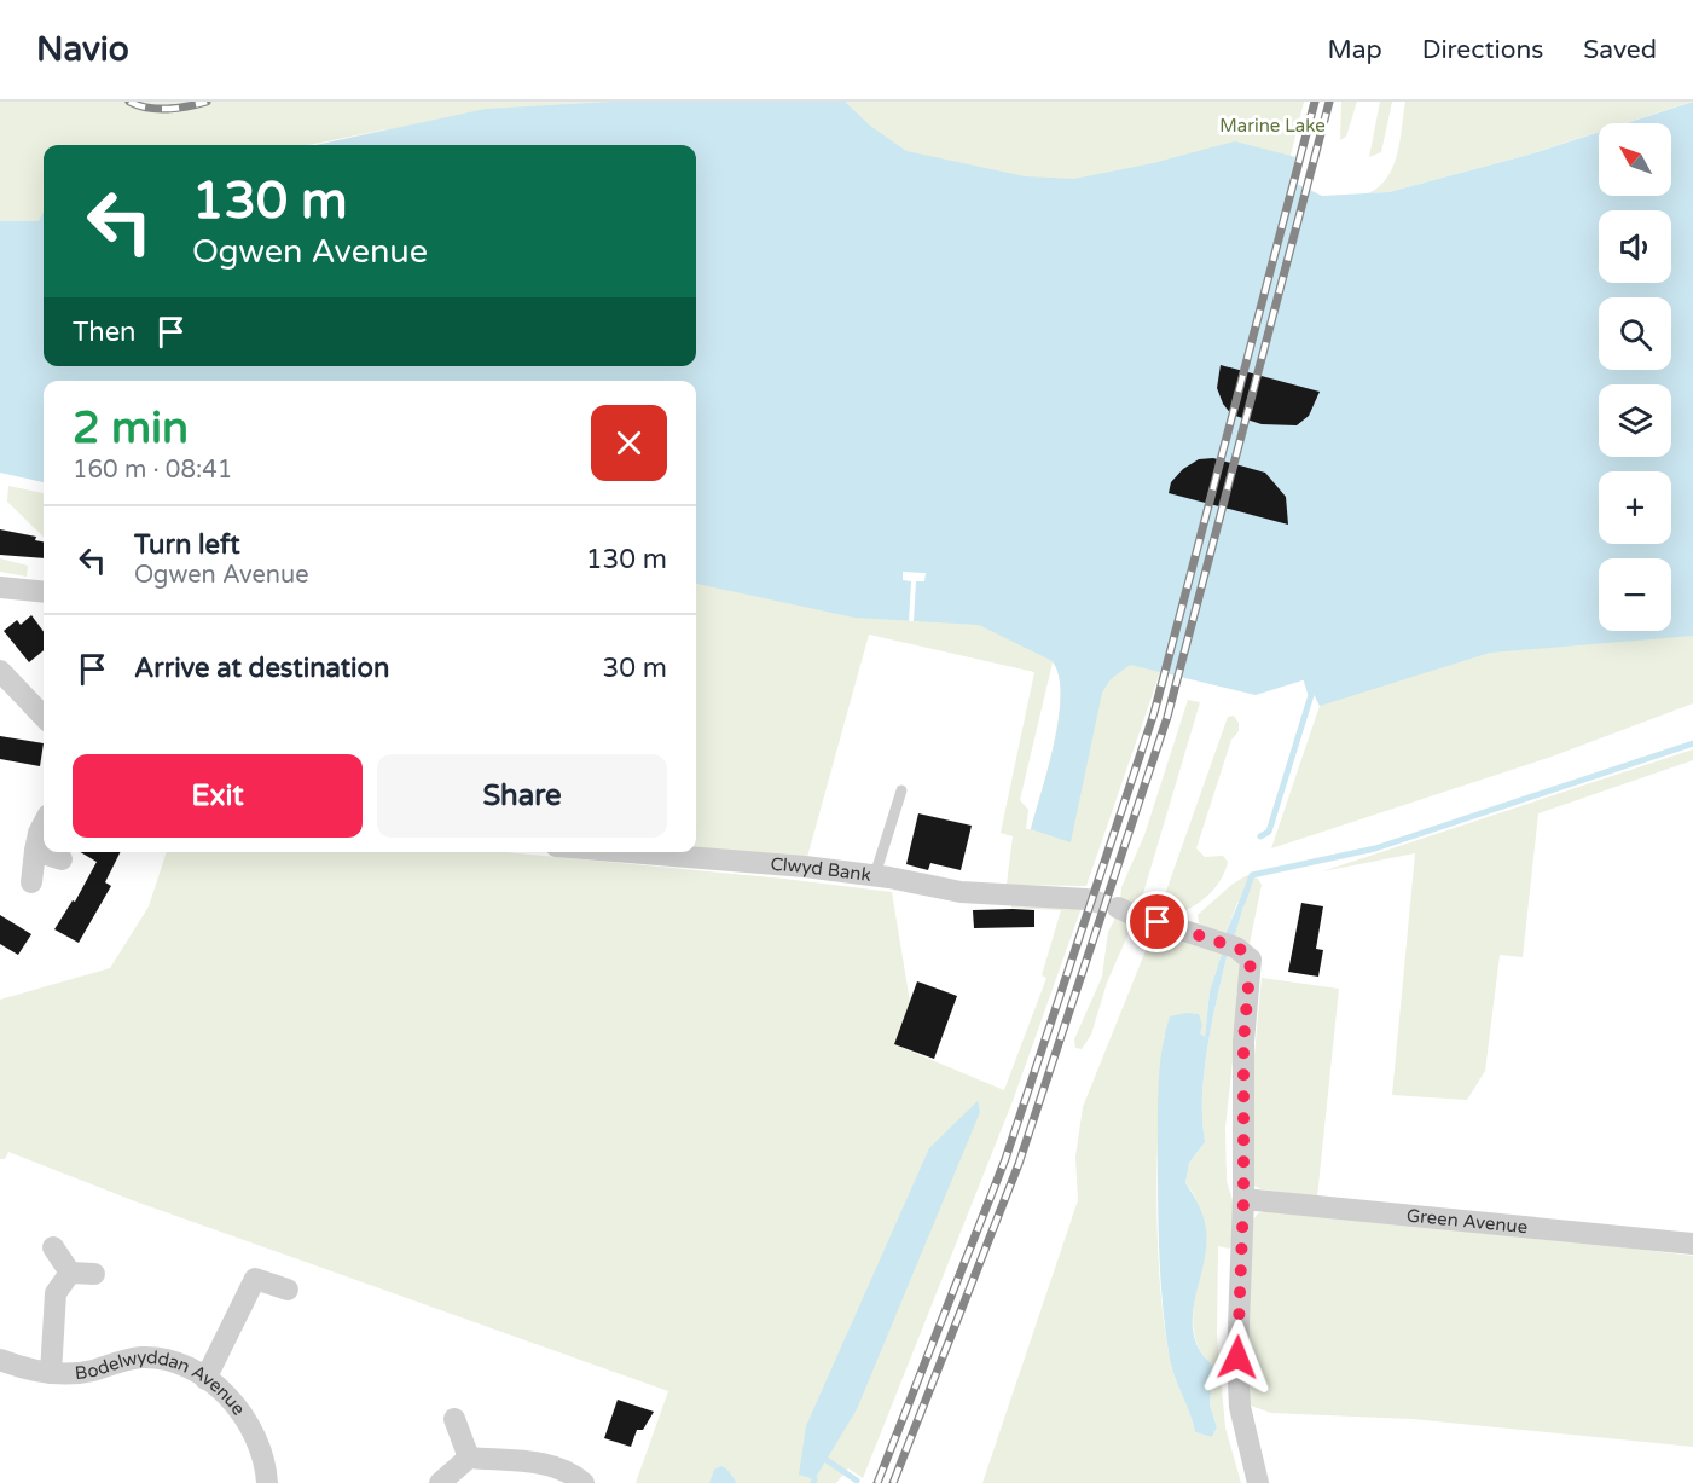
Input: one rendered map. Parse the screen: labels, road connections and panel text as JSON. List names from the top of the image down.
{
  "streets": {
    "street": ["Clwyd Bank", "Green Avenue", "Bodelwyddan Avenue"]
  },
  "parks": ["Marine Lake"],
  "north": "top left",
  "page": {
    "header": "Navio",
    "nav": ["Map", "Directions", "Saved"],
    "map_buttons": ["+", "−"],
    "turn": ["130 m", "Ogwen Avenue"],
    "then": "Then",
    "heading": ["2 min", "160 m · 08:41"],
    "list": [
      {
        "name": "Turn left",
        "note": "Ogwen Avenue",
        "value": "130 m"
      },
      {
        "name": "Arrive at destination",
        "value": "30 m"
      }
    ],
    "buttons": ["Exit", "Share"]
  }
}
